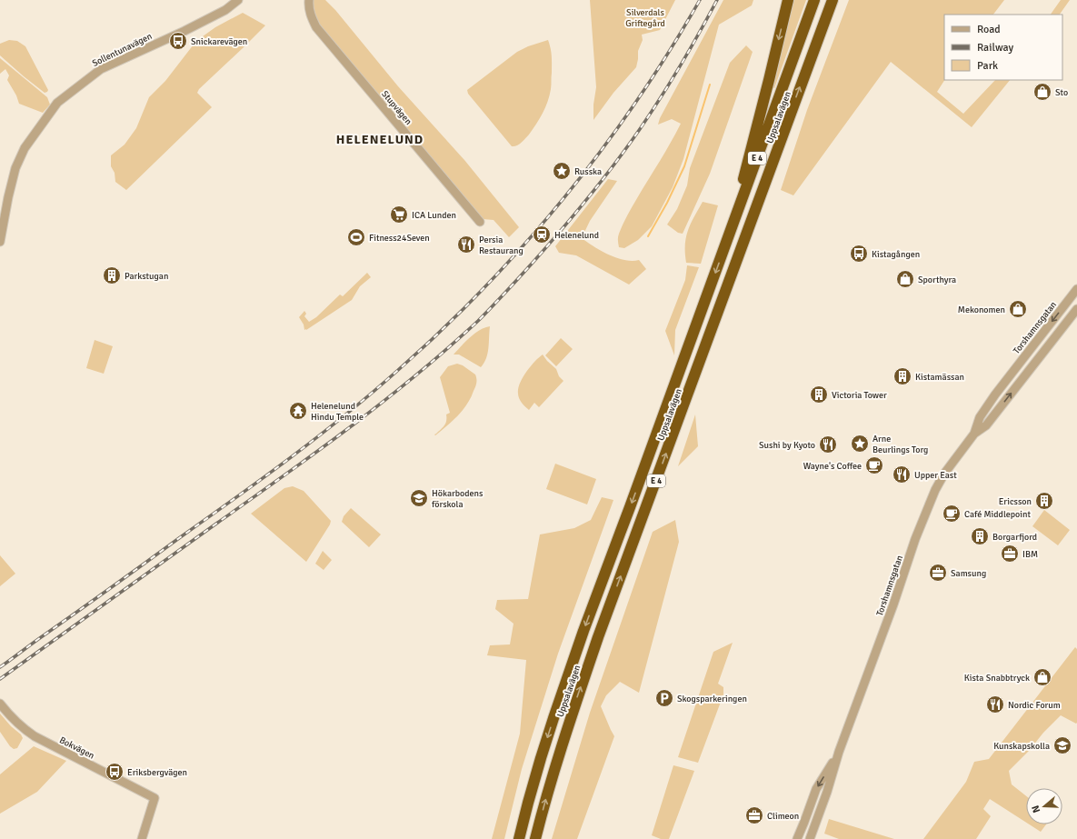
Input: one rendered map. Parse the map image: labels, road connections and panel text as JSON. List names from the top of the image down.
{
  "streets": {
    "highway": ["Uppsalavägen", "E 4"],
    "street": [
      "Sollentunavägen",
      "Stupvägen",
      "Torshamnsgatan",
      "Bokvägen"
    ]
  },
  "districts": ["HELENELUND"],
  "parks": ["Silverdals Griftegård"],
  "places": {
    "bus stop": ["Snickarevägen", "Kistagången", "Eriksbergvägen"],
    "shop": [
      "Sto",
      "Sporthyra",
      "Mekonomen",
      "Kista Snabbtryck"
    ],
    "place": ["Russka", "Arne Beurlings Torg"],
    "supermarket": ["ICA Lunden"],
    "station": ["Helenelund"],
    "sports": ["Fitness24Seven"],
    "restaurant": [
      "Persia Restaurang",
      "Sushi by Kyoto",
      "Upper East",
      "Nordic Forum"
    ],
    "building": [
      "Parkstugan",
      "Kistamässan",
      "Victoria Tower",
      "Ericsson",
      "Borgarfjord"
    ],
    "temple": ["Helenelund Hindu Temple"],
    "cafe": ["Wayne's Coffee", "Café Middlepoint"],
    "school or university": ["Hökarbodens förskola", "Kunskapskolla"],
    "office": ["IBM", "Samsung", "Climeon"],
    "parking": ["Skogsparkeringen"]
  },
  "legend": ["Road", "Railway", "Park"],
  "north": "left"
}
